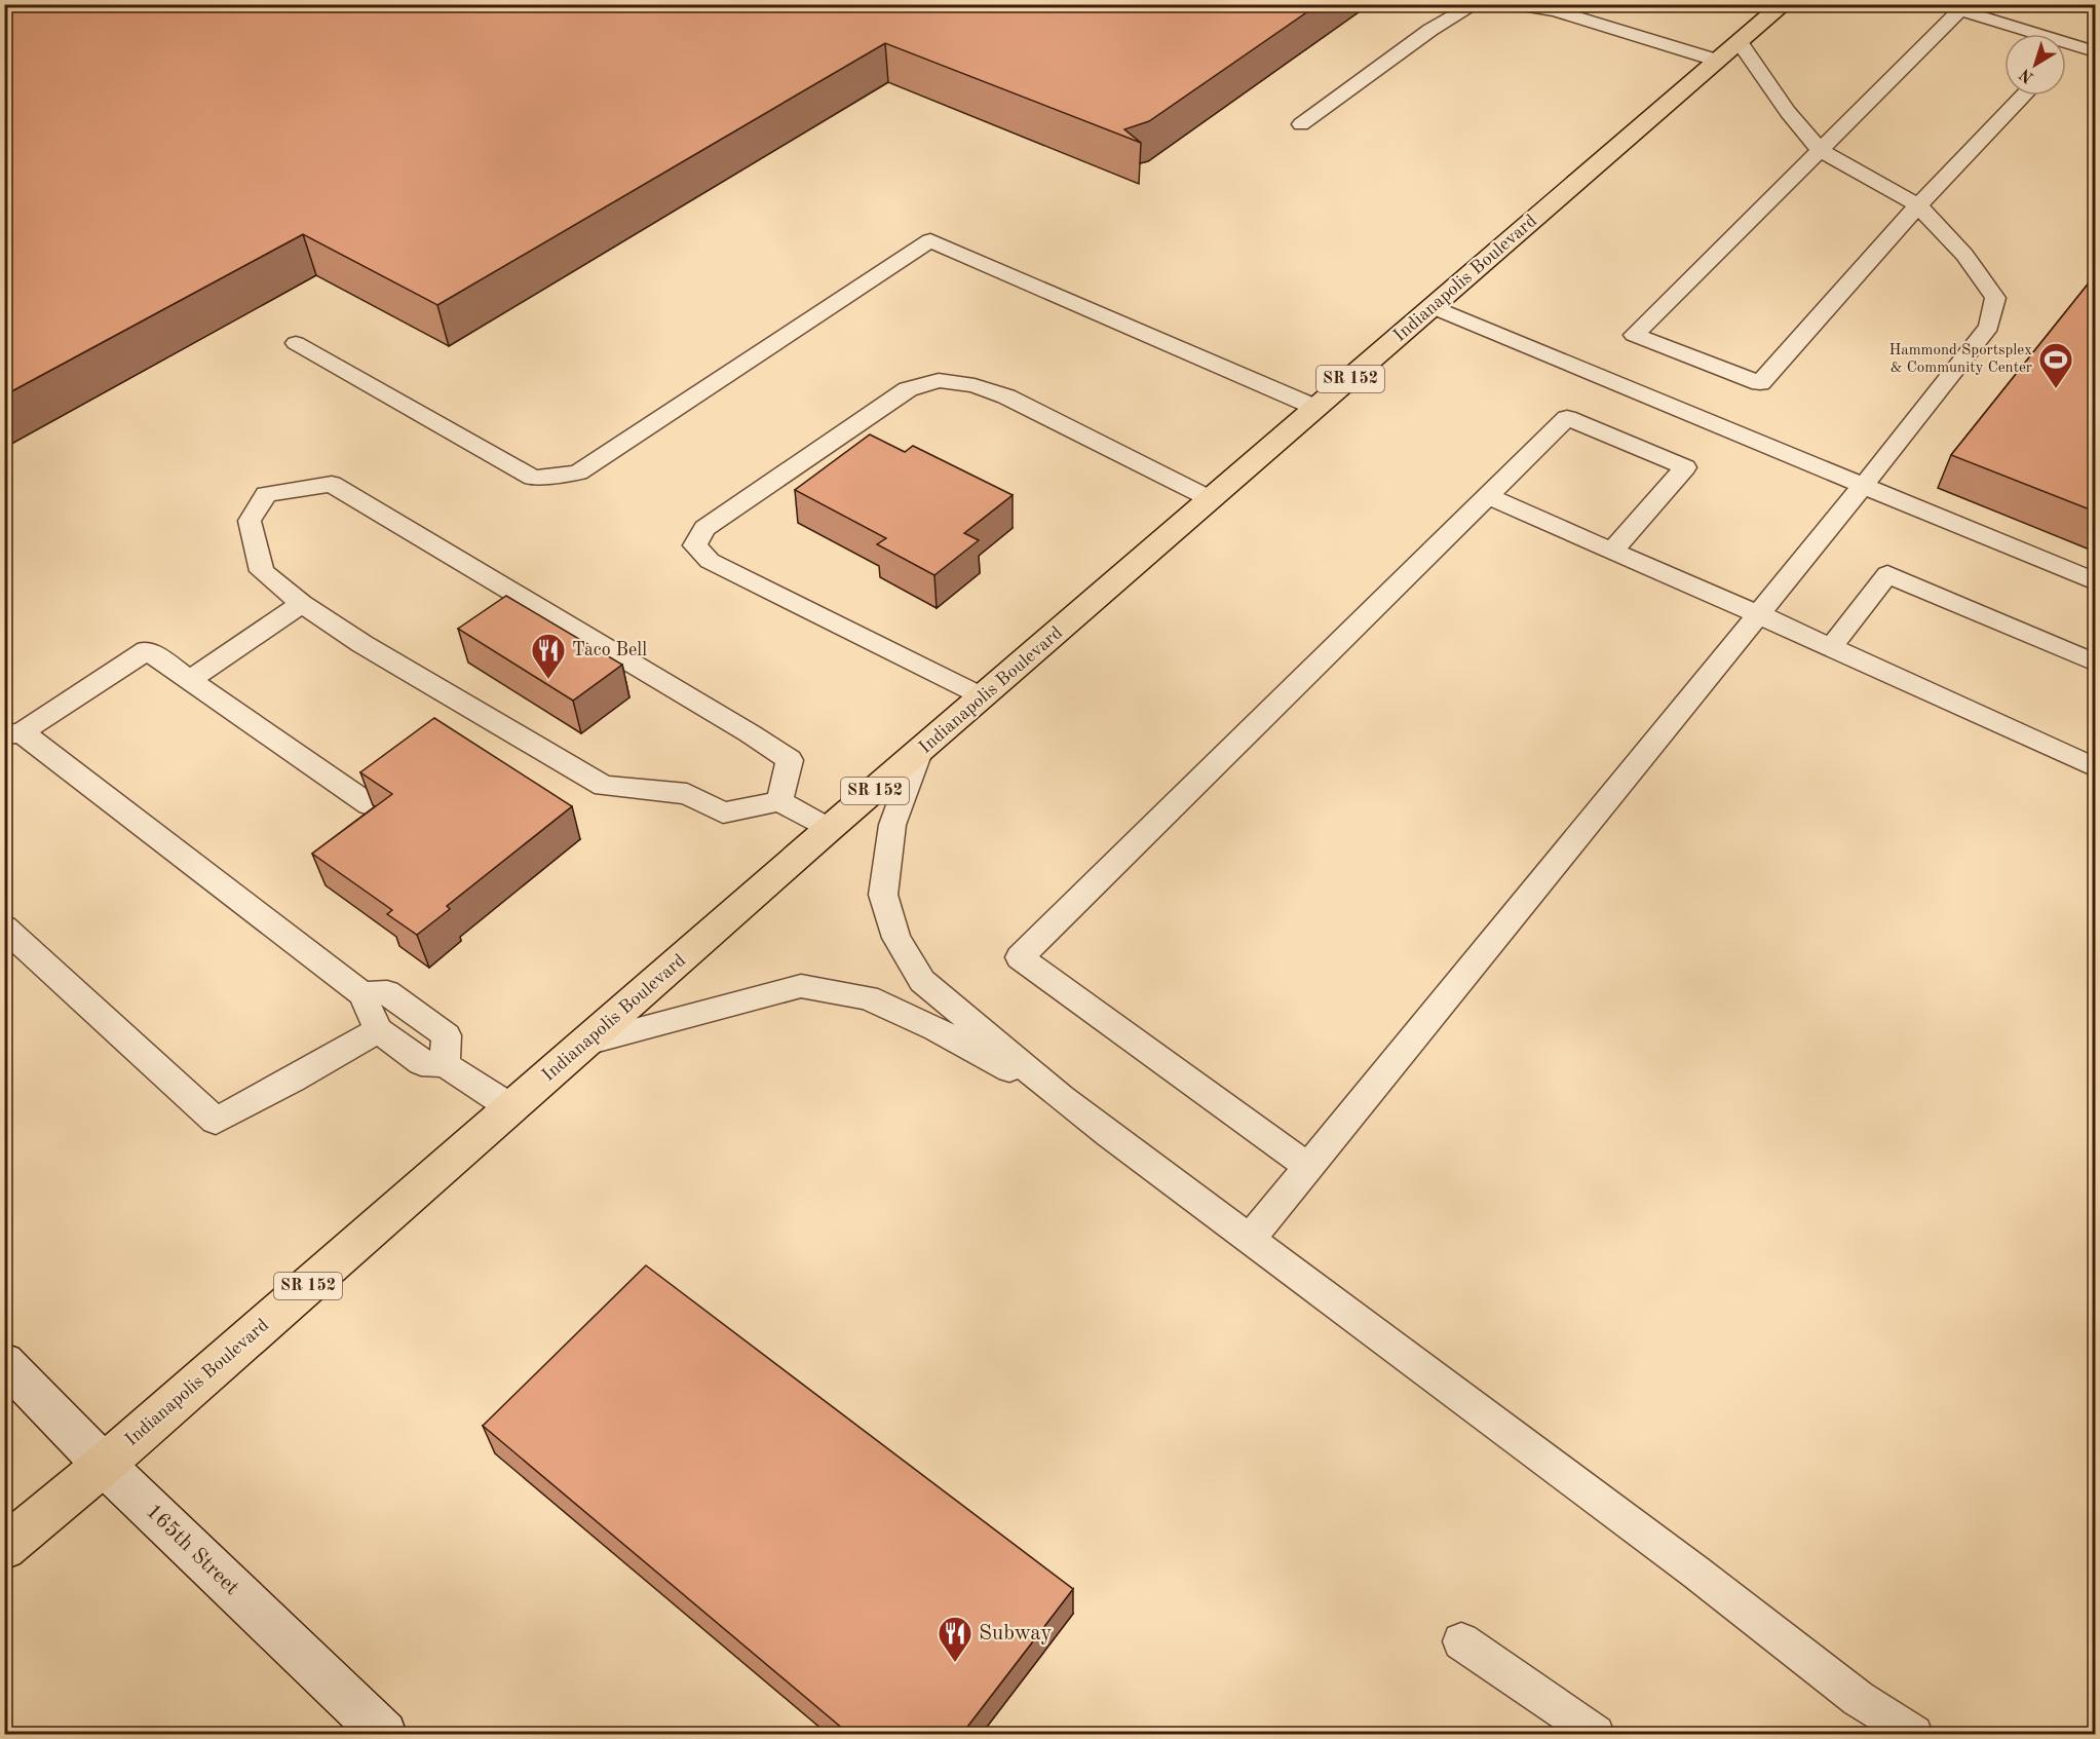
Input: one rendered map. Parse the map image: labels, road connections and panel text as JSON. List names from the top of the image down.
{
  "streets": {
    "main road": ["Indianapolis Boulevard", "SR 152", "165th Street"]
  },
  "crossings": [
    ["Indianapolis Boulevard", "165th Street"]
  ],
  "places": {
    "sports": ["Hammond Sportsplex & Community Center"],
    "restaurant": ["Taco Bell", "Subway"]
  },
  "north": "bottom left"
}
